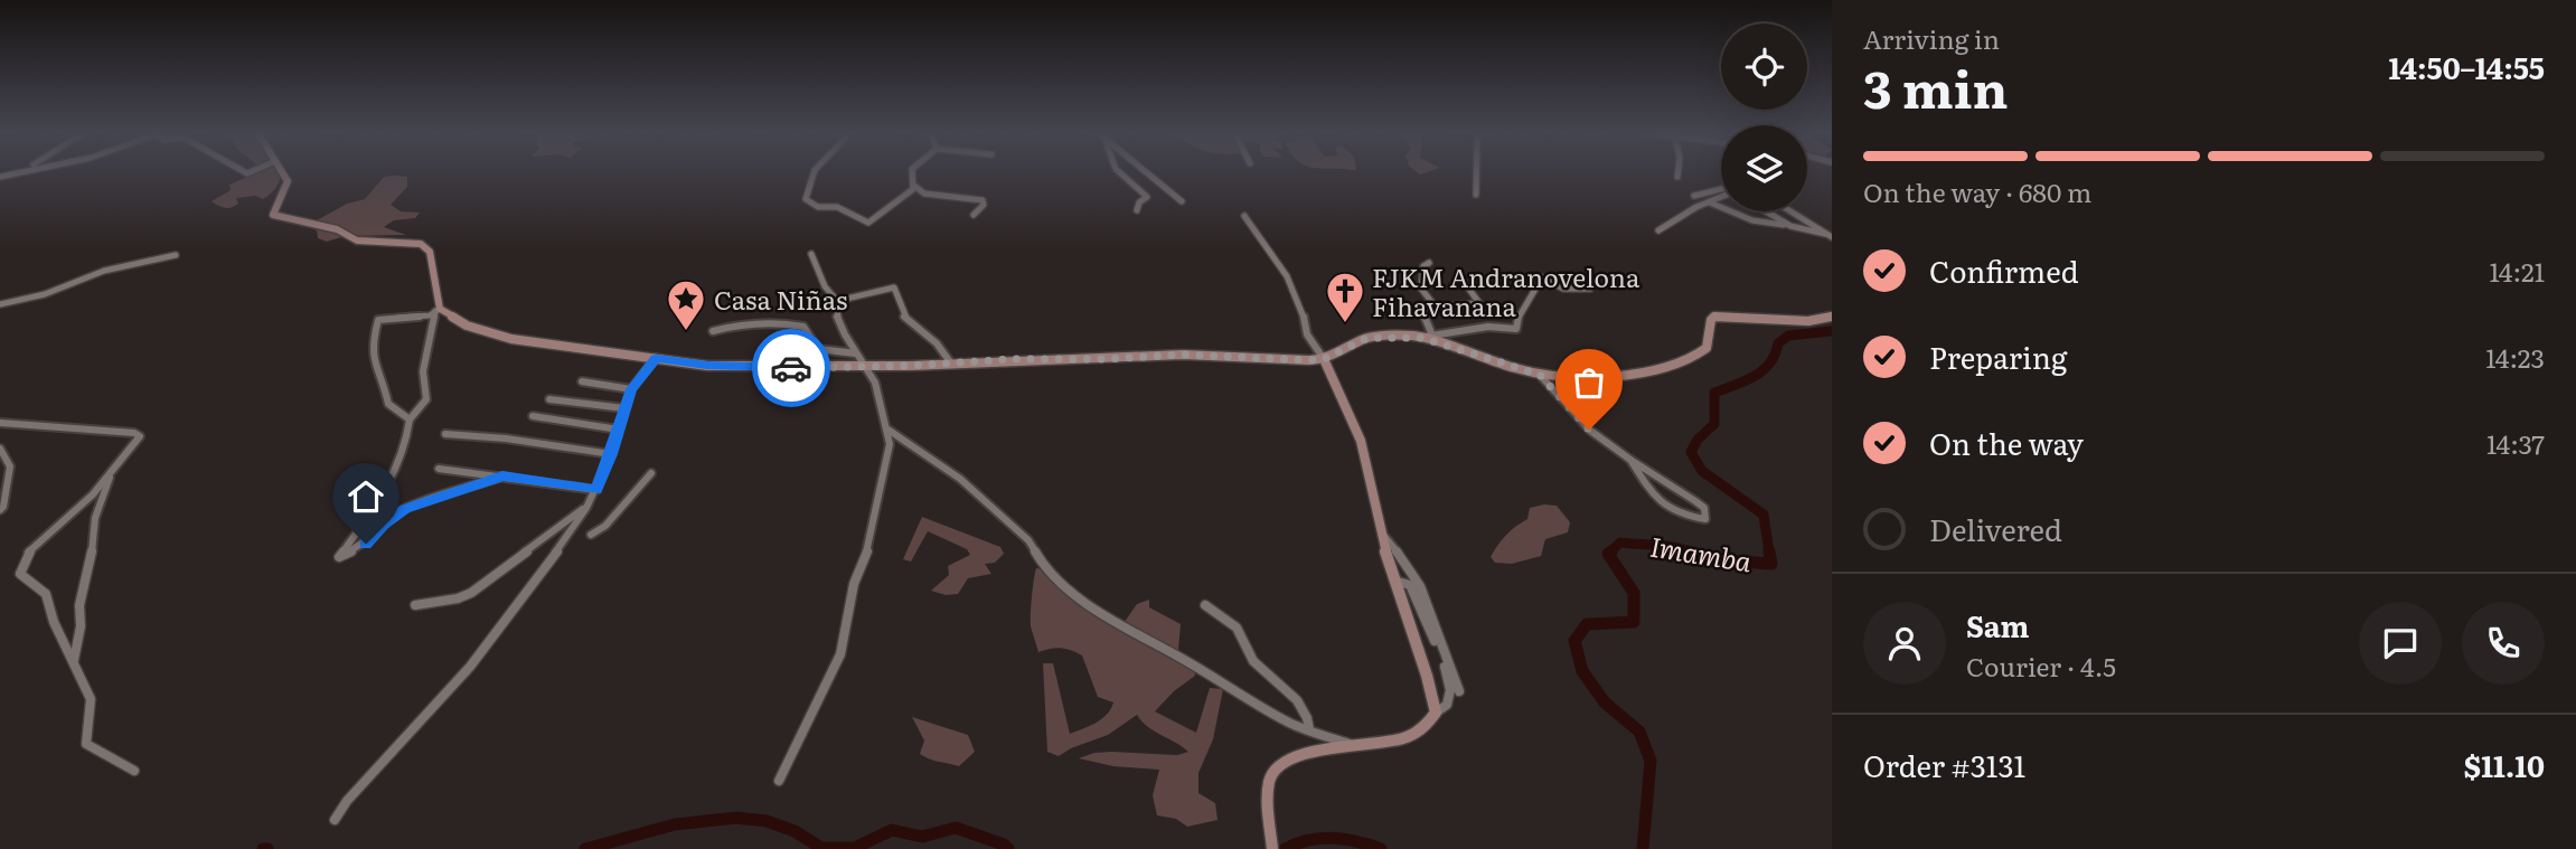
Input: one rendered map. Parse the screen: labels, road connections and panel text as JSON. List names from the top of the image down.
{
  "water": ["Imamba"],
  "places": {
    "church": ["FJKM Andranovelona Fihavanana"],
    "place": ["Casa Niñas"]
  },
  "page": {
    "heading": ["3 min", "Arriving in", "14:50–14:55"],
    "panel": [
      "Sam",
      "Courier · 4.5",
      "Order #3131",
      "$11.10"
    ],
    "bar": "On the way · 680 m",
    "list": [
      ["Confirmed", "14:21"],
      ["Preparing", "14:23"],
      ["On the way", "14:37"],
      "Delivered"
    ]
  }
}
